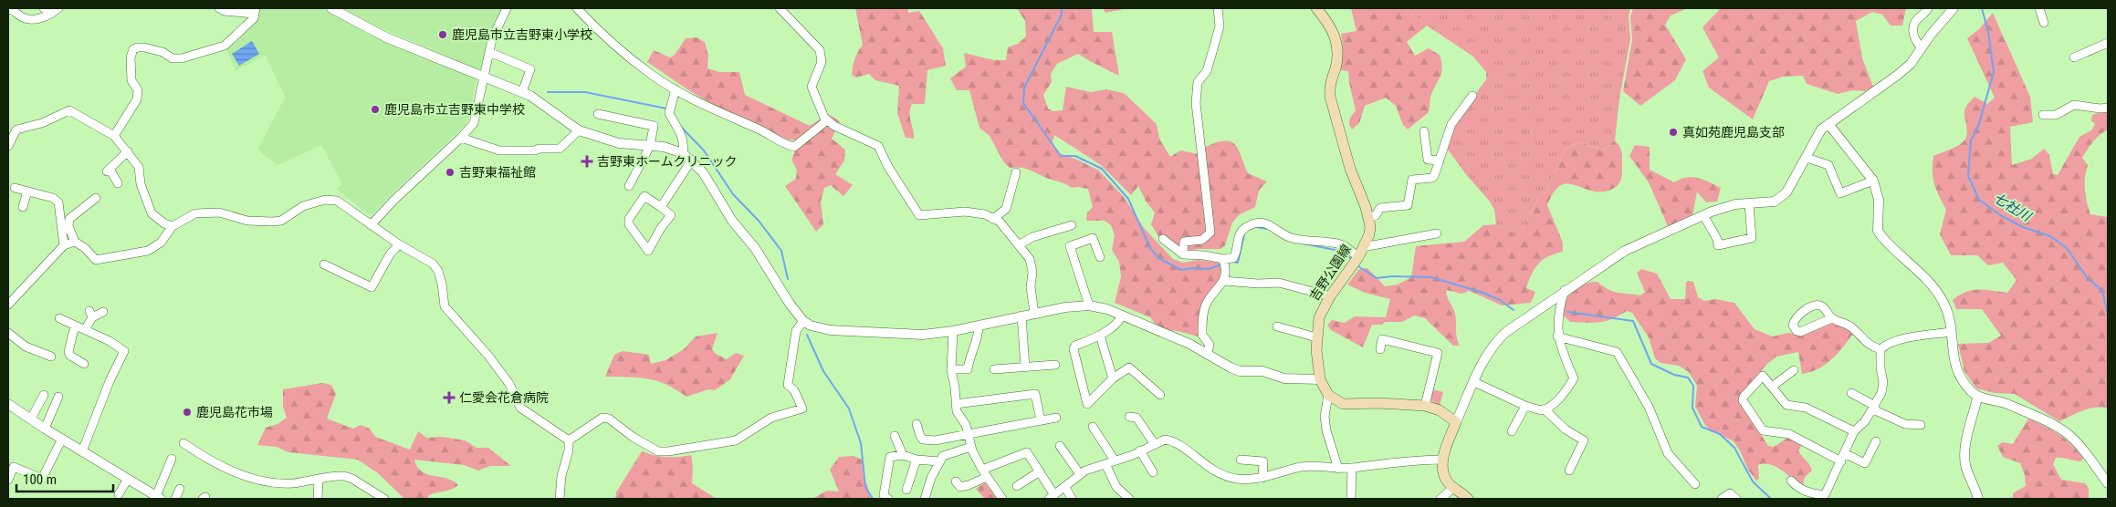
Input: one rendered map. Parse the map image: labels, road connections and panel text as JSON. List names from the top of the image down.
{
  "streets": {
    "main road": ["吉野公園線"]
  },
  "water": ["七社川"],
  "places": {
    "other": [
      "鹿児島市立吉野東小学校",
      "鹿児島市立吉野東中学校",
      "真如苑鹿児島支部",
      "吉野東福祉館",
      "鹿児島花市場"
    ],
    "health": ["吉野東ホームクリニック", "仁愛会花倉病院"]
  },
  "scale_bar": "100 m"
}
